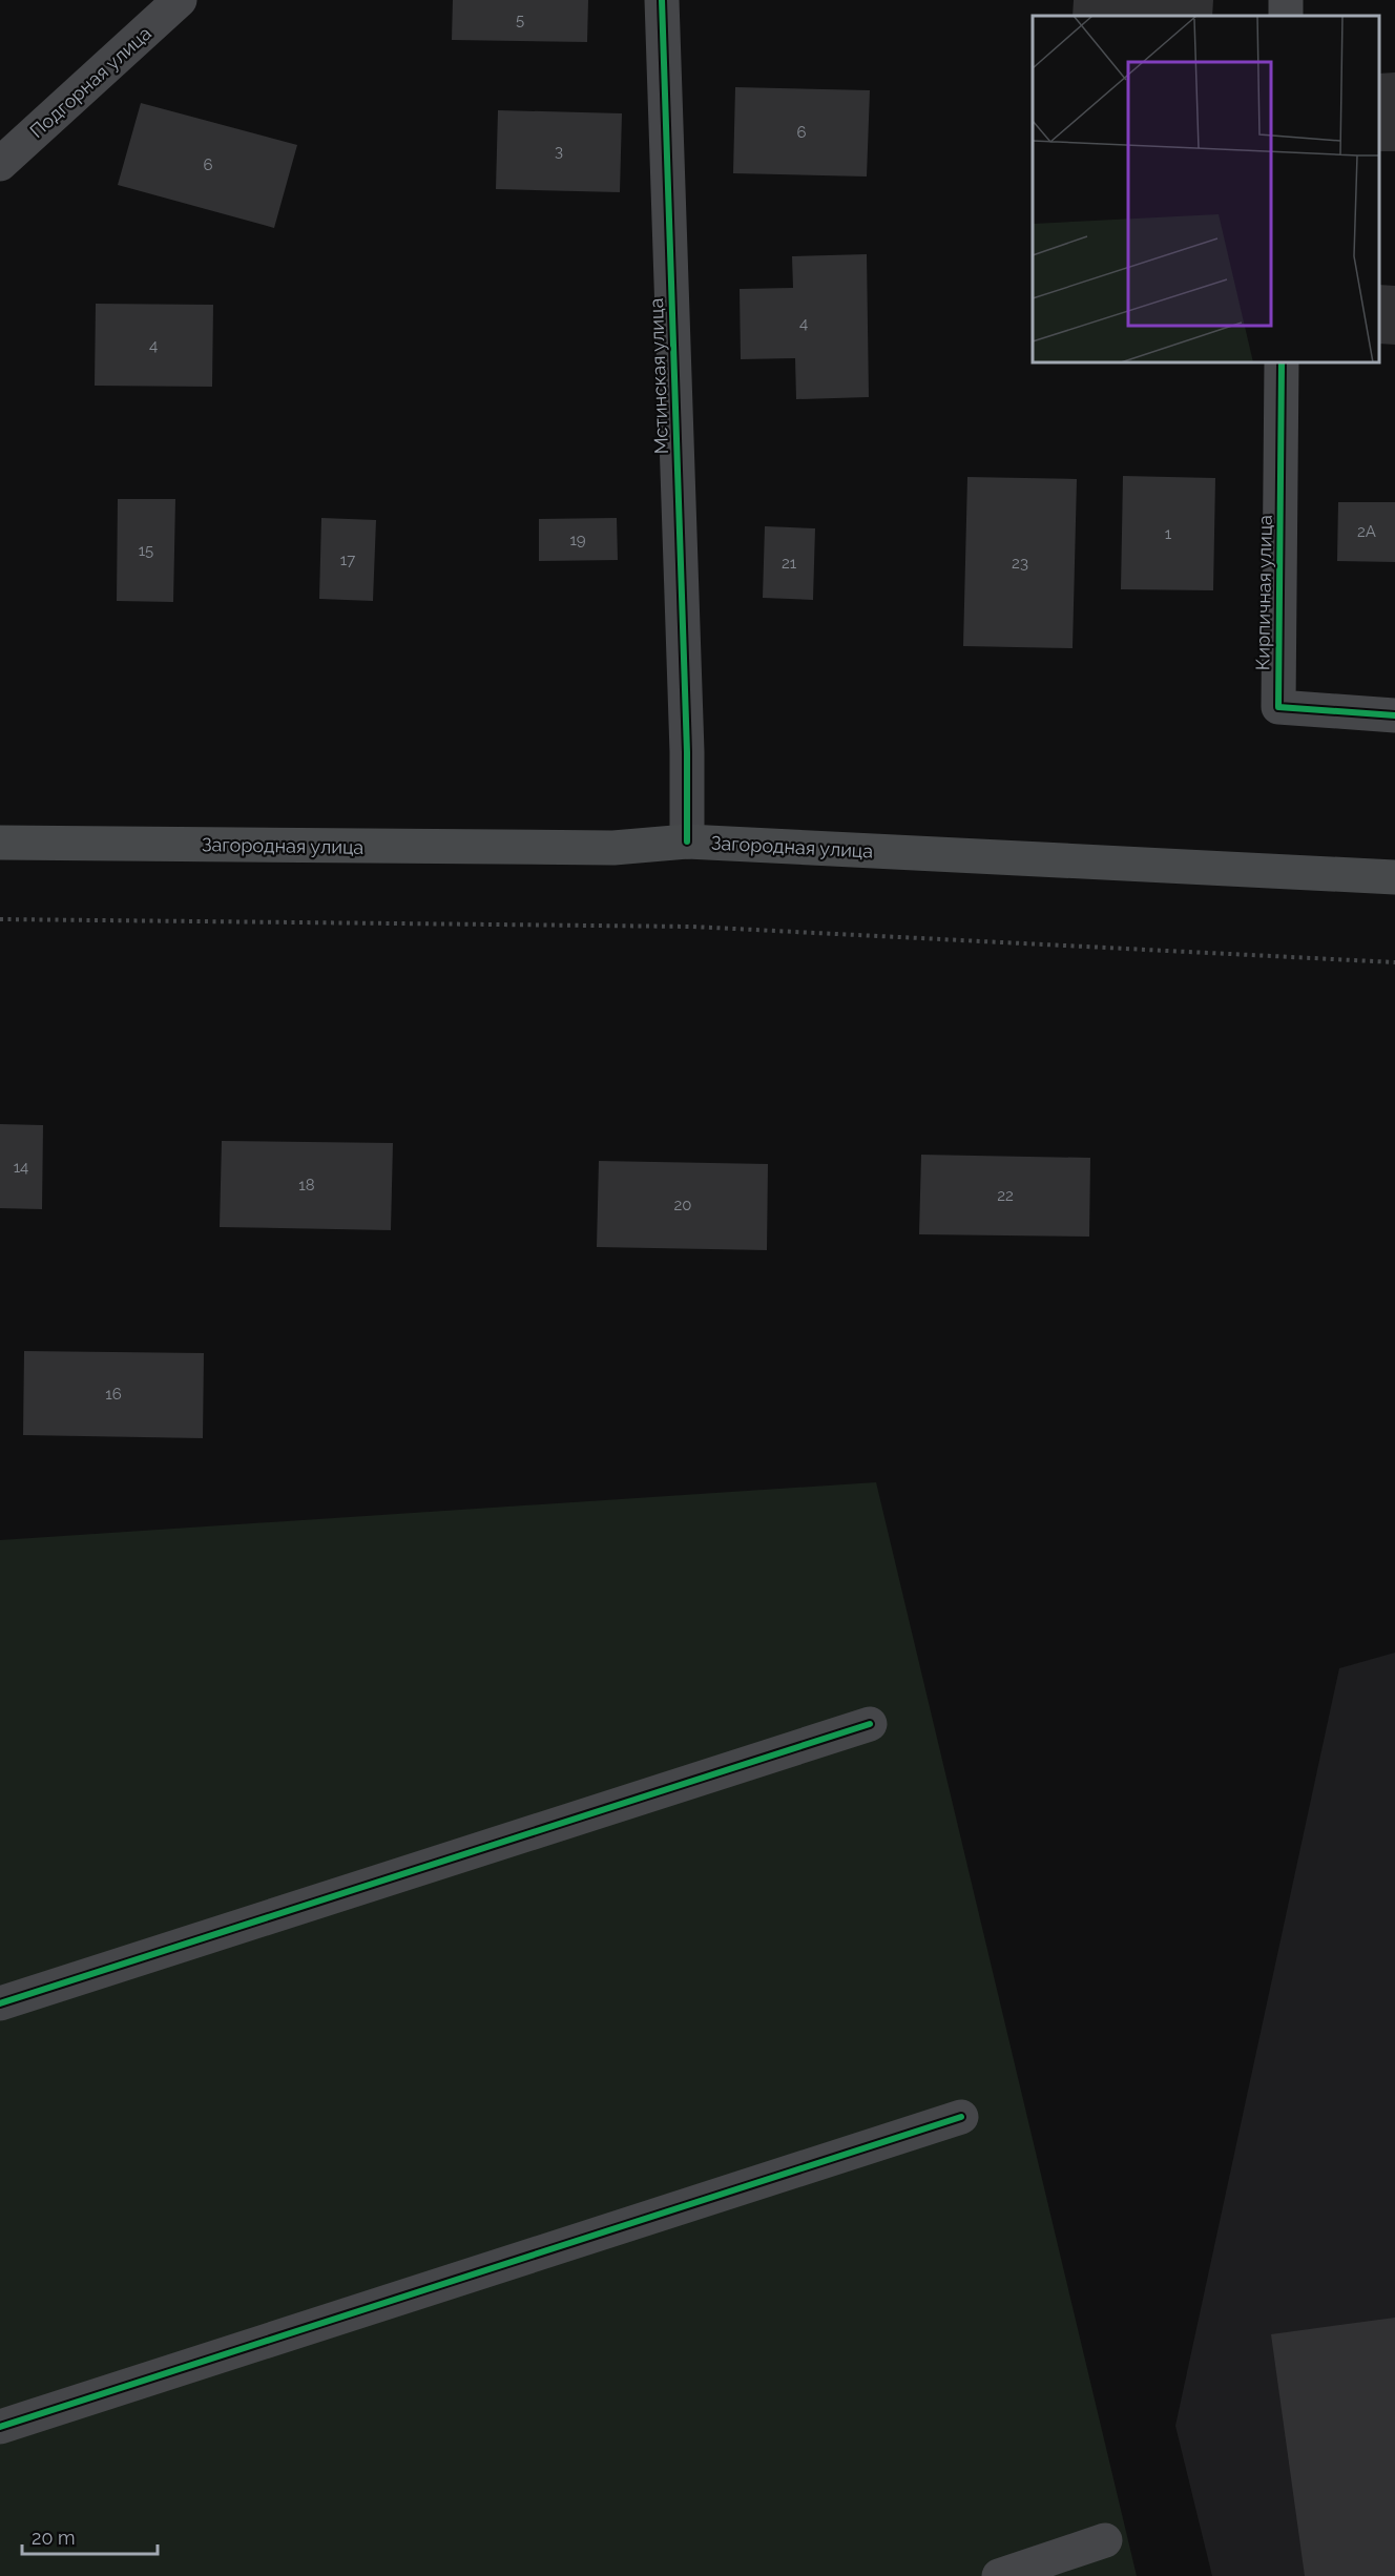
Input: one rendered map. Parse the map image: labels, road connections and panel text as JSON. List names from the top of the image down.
{
  "streets": {
    "main road": ["Загородная улица"],
    "street": ["Подгорная улица", "Мстинская улица", "Кирпичная улица"]
  },
  "crossings": [
    ["Мстинская улица", "Загородная улица"]
  ],
  "house_numbers": [
    "5",
    "6",
    "3",
    "6",
    "4",
    "4",
    "2А",
    "1",
    "19",
    "15",
    "17",
    "21",
    "23",
    "14",
    "18",
    "22",
    "20",
    "16"
  ],
  "scale_bar": "20 m"
}
